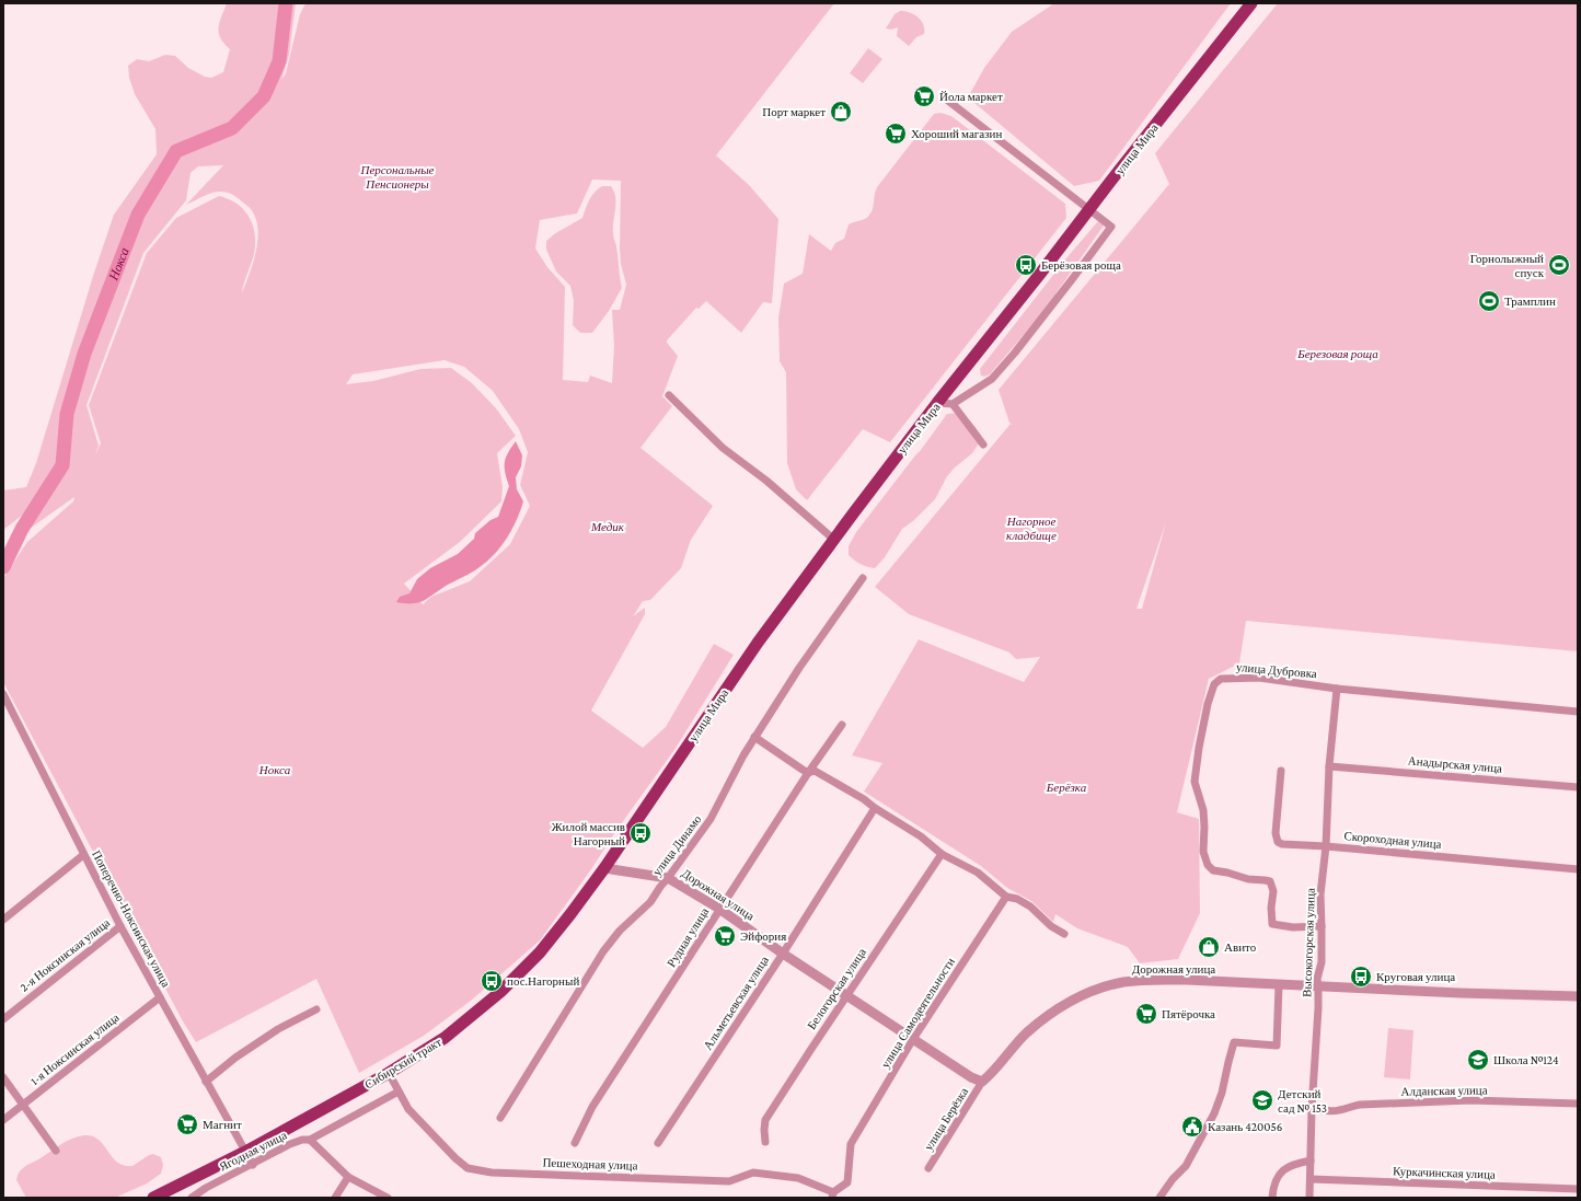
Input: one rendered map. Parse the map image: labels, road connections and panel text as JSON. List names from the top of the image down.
{
  "streets": {
    "main road": ["улица Мира", "Сибирский тракт"],
    "street": [
      "улица Дубровка",
      "Анадырская улица",
      "Скороходная улица",
      "улица Динамо",
      "Дорожная улица",
      "Поперечно-Ноксинская улица",
      "Рудная улица",
      "Высокогорская улица",
      "2-я Ноксинская улица",
      "Белогорская улица",
      "Альметьевская улица",
      "улица Самодеятельности",
      "1-я Ноксинская улица",
      "Алданская улица",
      "улица Берёзка",
      "Ягодная улица",
      "Пешеходная улица",
      "Куркачинская улица"
    ]
  },
  "crossings": [
    ["улица Мира", "Дорожная улица"],
    ["улица Мира", "Сибирский тракт"],
    ["улица Дубровка", "Высокогорская улица"],
    ["Анадырская улица", "Высокогорская улица"],
    ["Скороходная улица", "Высокогорская улица"],
    ["улица Динамо", "Дорожная улица"],
    ["Дорожная улица", "Рудная улица"],
    ["Дорожная улица", "Высокогорская улица"],
    ["Дорожная улица", "Белогорская улица"],
    ["Дорожная улица", "Альметьевская улица"],
    ["Дорожная улица", "улица Самодеятельности"],
    ["Дорожная улица", "Сибирский тракт"],
    ["Дорожная улица", "улица Берёзка"],
    ["Поперечно-Ноксинская улица", "2-я Ноксинская улица"],
    ["Поперечно-Ноксинская улица", "1-я Ноксинская улица"],
    ["Поперечно-Ноксинская улица", "Сибирский тракт"],
    ["Поперечно-Ноксинская улица", "Ягодная улица"],
    ["Высокогорская улица", "Алданская улица"],
    ["Высокогорская улица", "Куркачинская улица"],
    ["улица Самодеятельности", "Пешеходная улица"],
    ["Сибирский тракт", "Пешеходная улица"],
    ["Ягодная улица", "Пешеходная улица"]
  ],
  "water": ["Нокса"],
  "parks": [
    "Персональные Пенсионеры",
    "Березовая роща",
    "Нагорное кладбище",
    "Медик",
    "Нокса",
    "Берёзка"
  ],
  "places": {
    "supermarket": [
      "Йола маркет",
      "Хороший магазин",
      "Эйфория",
      "Пятёрочка",
      "Магнит"
    ],
    "shop": ["Порт маркет", "Авито"],
    "bus stop": [
      "Берёзовая роща",
      "Жилой массив Нагорный",
      "Круговая улица",
      "пос.Нагорный"
    ],
    "sports": ["Горнолыжный спуск", "Трамплин"],
    "school or university": ["Школа №124", "Детский сад № 153"],
    "public building": ["Казань 420056"]
  }
}
